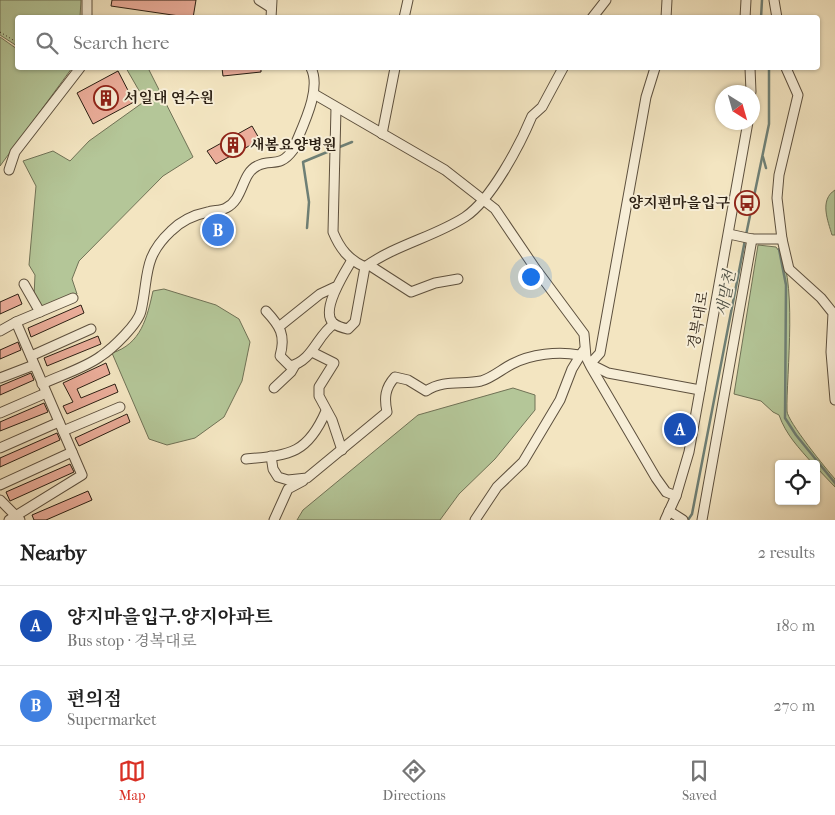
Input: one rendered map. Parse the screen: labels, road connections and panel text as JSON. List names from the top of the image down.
{
  "streets": {
    "street": ["경복대로"]
  },
  "water": ["새말천"],
  "places": {
    "building": ["서일대 연수원", "새봄요양병원"],
    "bus stop": ["양지편마을입구"]
  },
  "north": "bottom right",
  "page": {
    "search": "Search here",
    "pins": ["B", "A"],
    "heading": ["Nearby", "2 results"],
    "list": [
      {
        "mark": "A",
        "name": "양지마을입구.양지아파트",
        "note": "Bus stop · 경복대로",
        "value": "180 m"
      },
      {
        "mark": "B",
        "name": "편의점",
        "note": "Supermarket",
        "value": "270 m"
      }
    ],
    "nav": ["Map", "Directions", "Saved"]
  }
}
